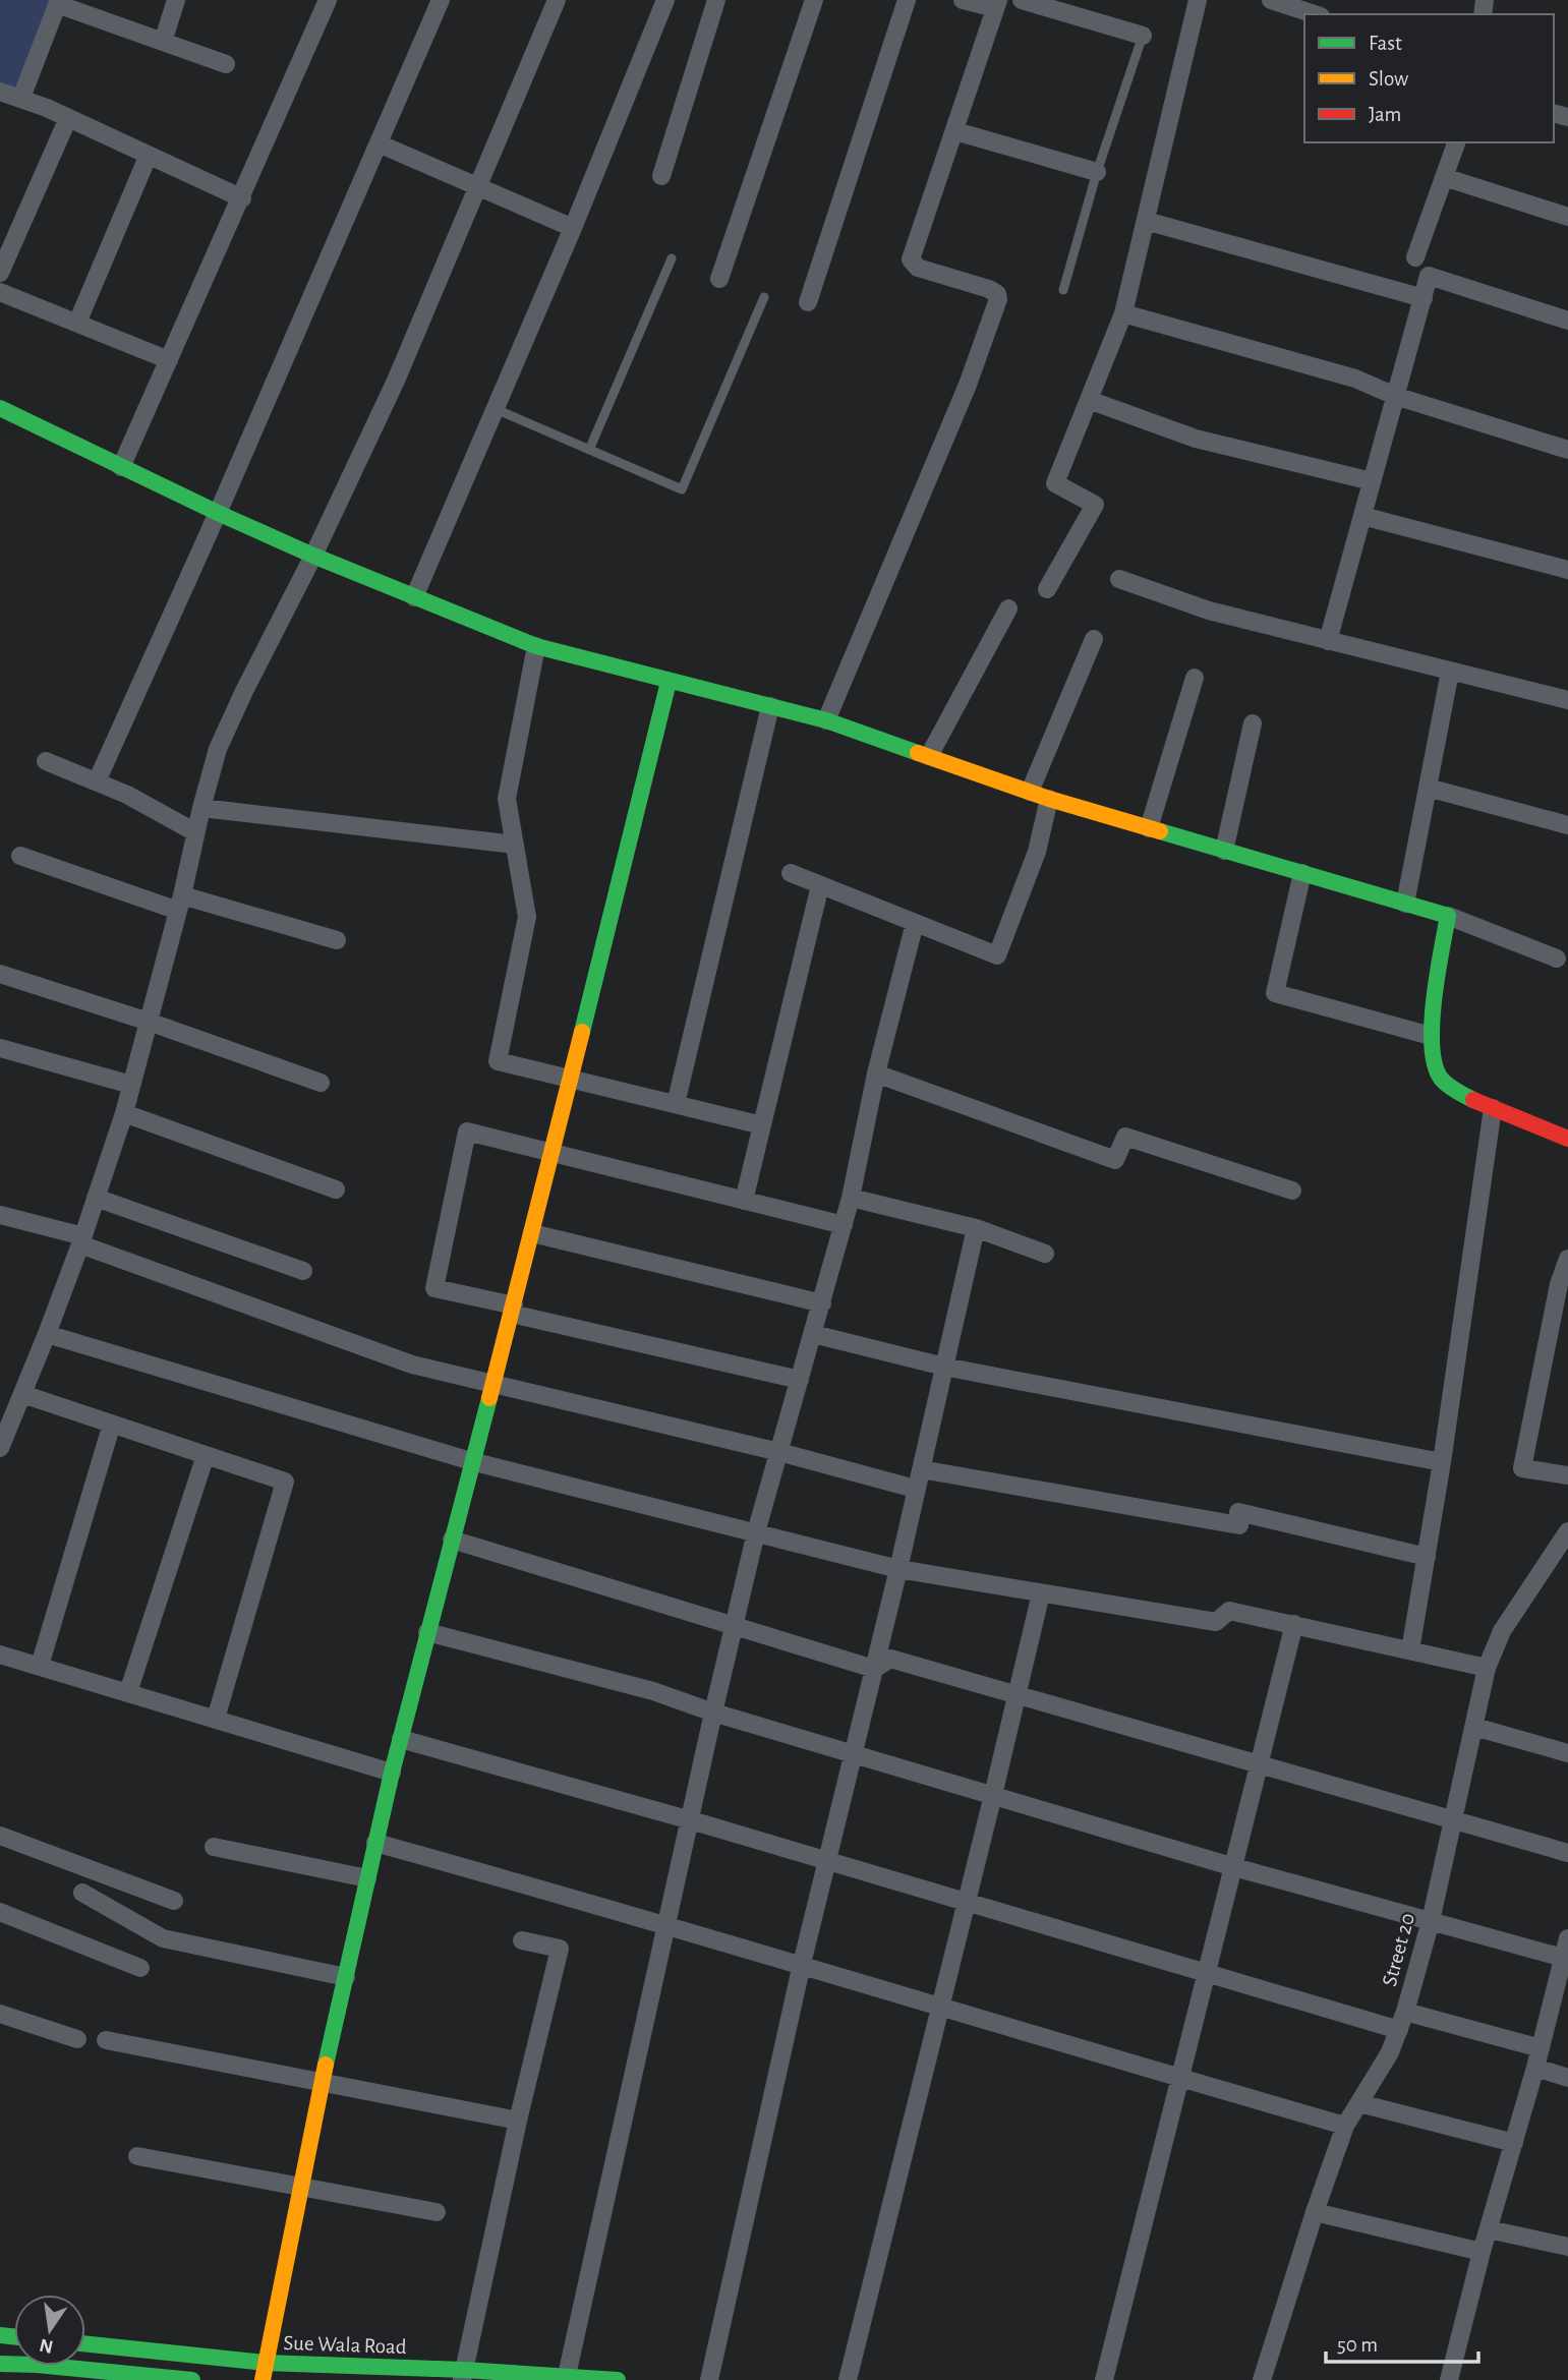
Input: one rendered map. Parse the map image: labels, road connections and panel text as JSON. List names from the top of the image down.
{
  "streets": {
    "street": ["Street 20", "Sue Wala Road"]
  },
  "legend": ["Fast", "Slow", "Jam"],
  "scale_bar": "50 m",
  "north": "bottom"
}
